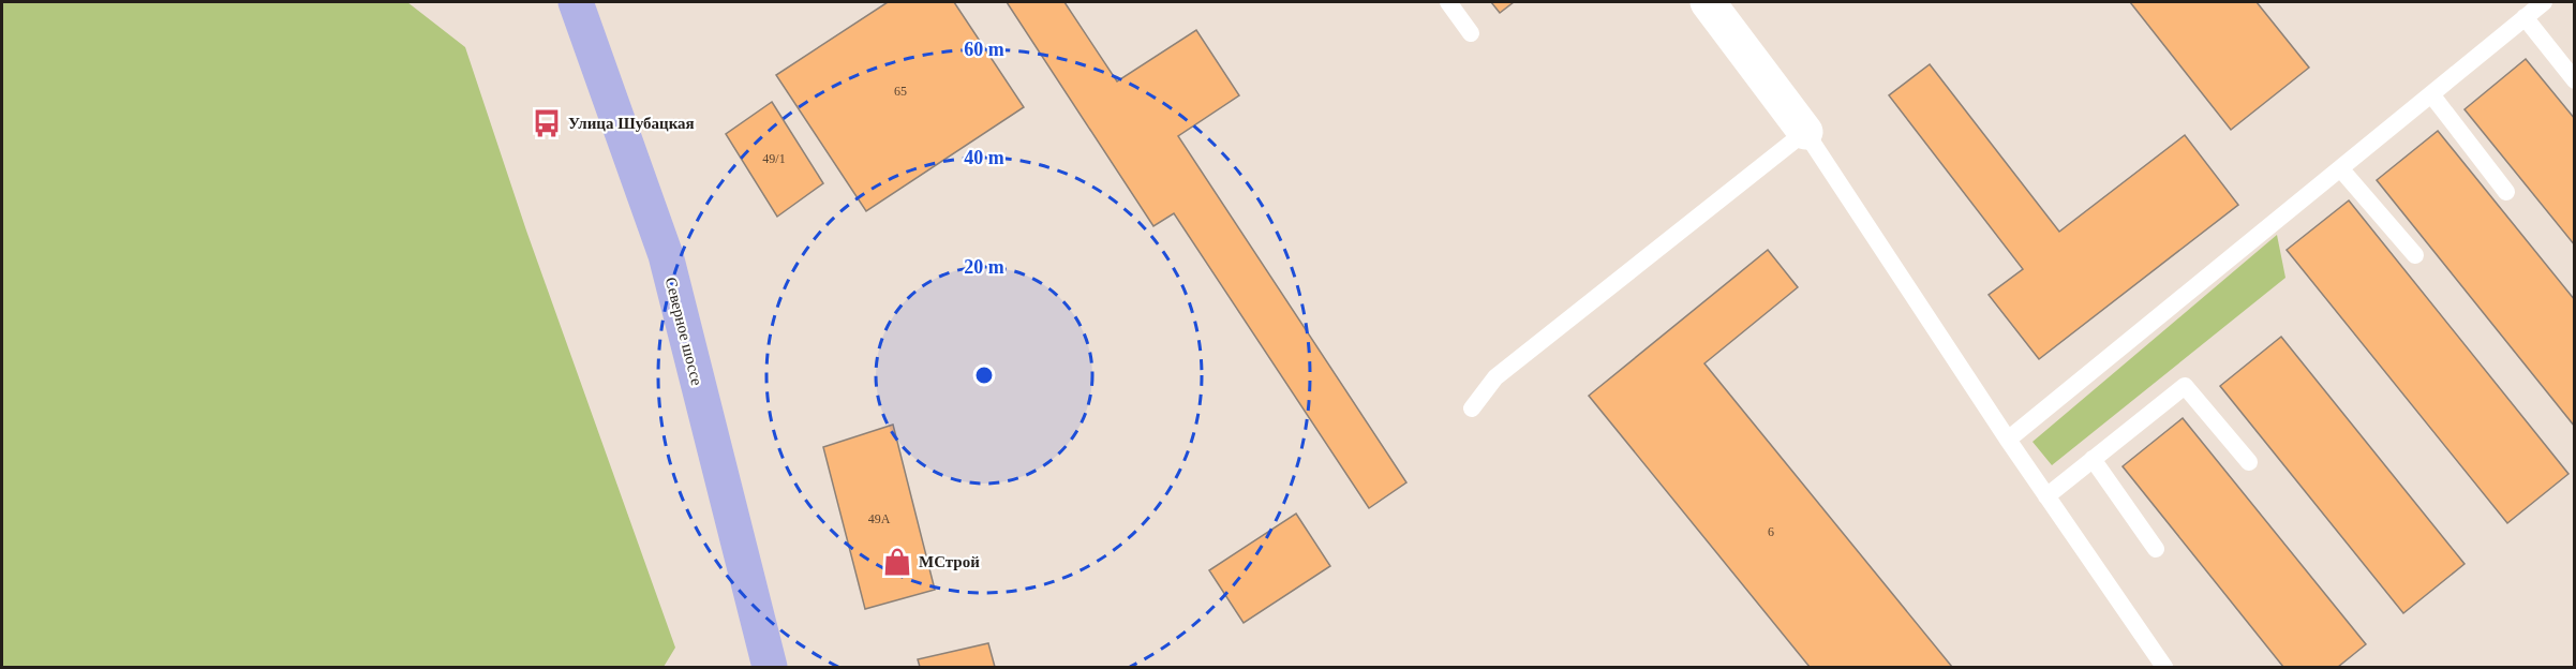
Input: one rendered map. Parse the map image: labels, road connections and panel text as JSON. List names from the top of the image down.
{
  "streets": {
    "main road": ["Северное шоссе"]
  },
  "places": {
    "bus stop": ["Улица Шубацкая"],
    "shop": ["МСтрой"]
  },
  "house_numbers": [
    "65",
    "49/1",
    "49А",
    "6"
  ],
  "rings": ["60 m", "40 m", "20 m"]
}
